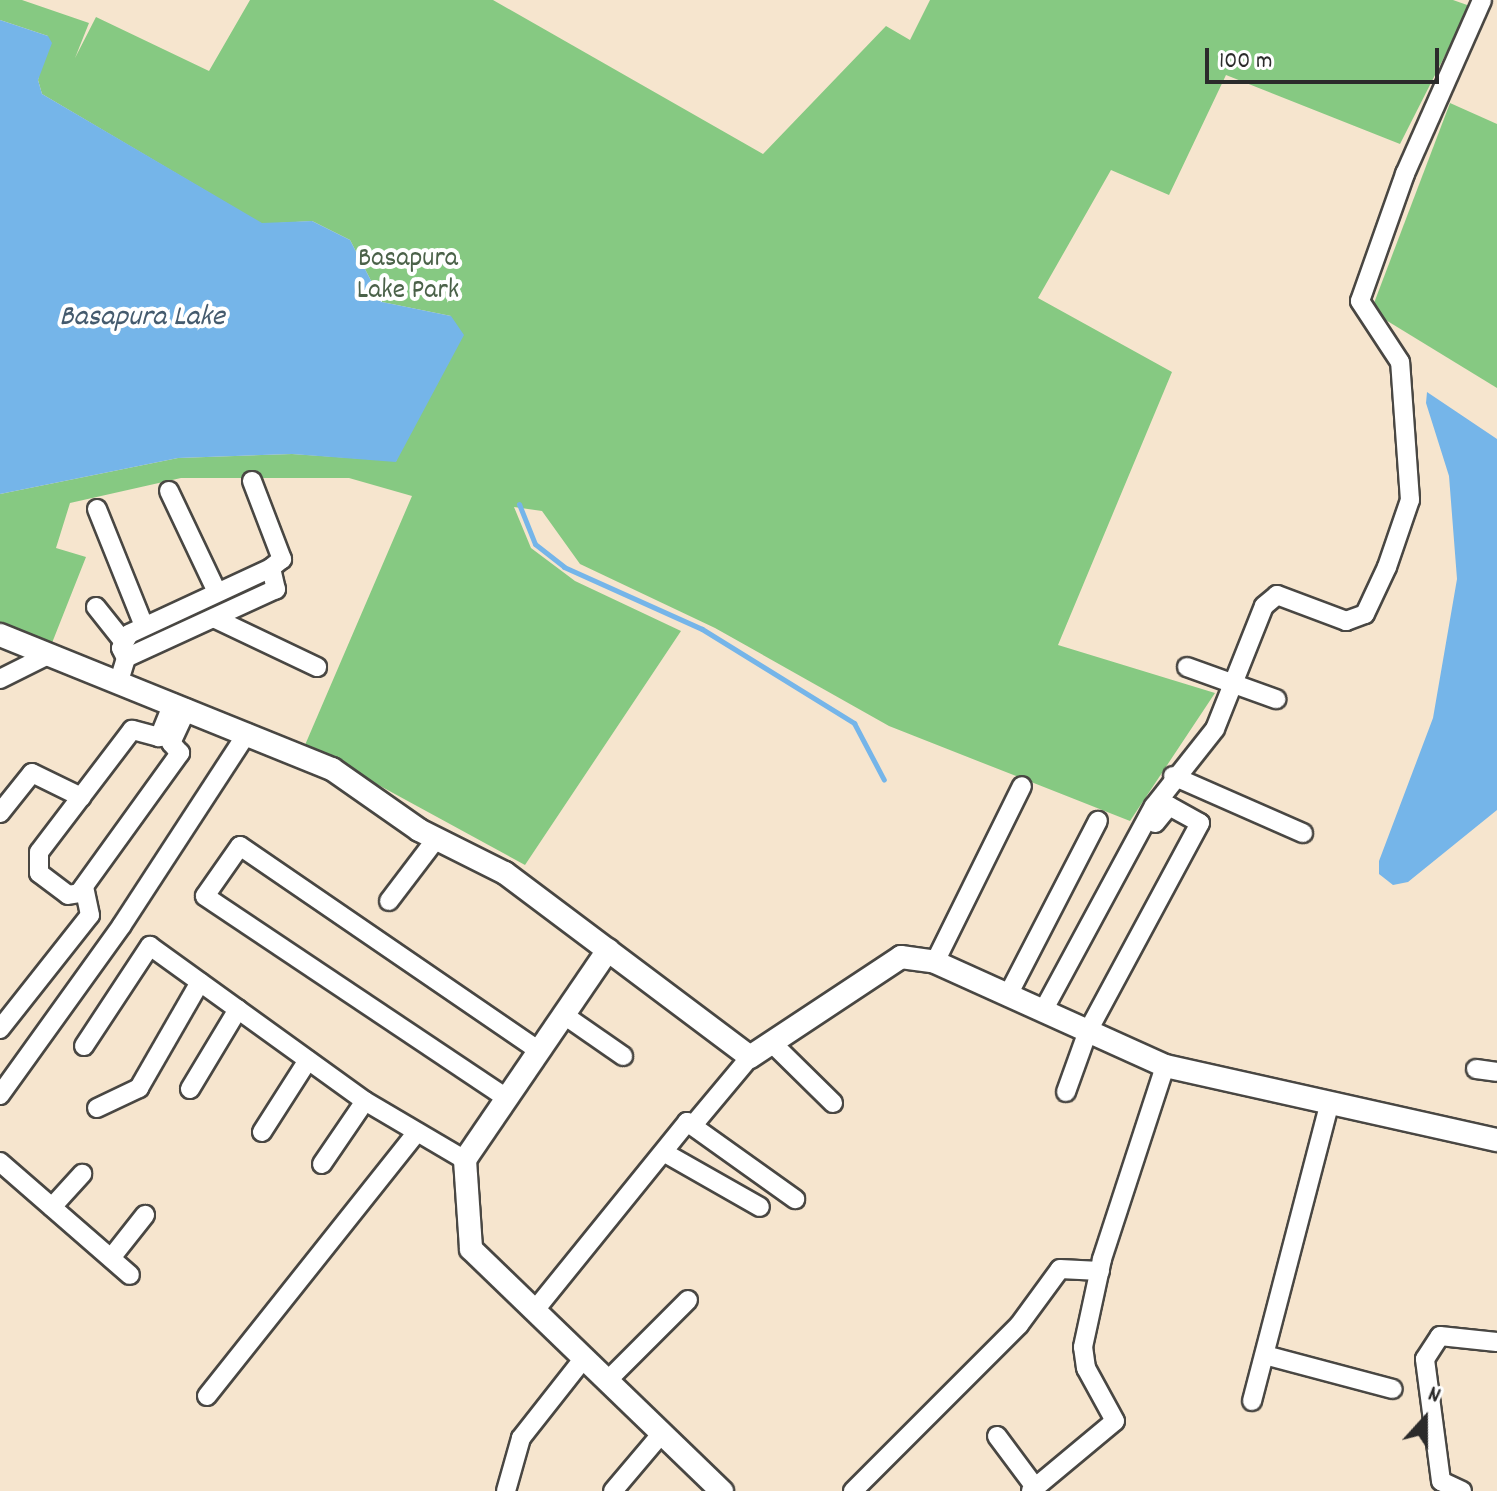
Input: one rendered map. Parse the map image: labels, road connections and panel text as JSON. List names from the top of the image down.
{
  "water": ["Basapura Lake"],
  "parks": ["Basapura Lake Park"],
  "scale_bar": "100 m",
  "north": "top"
}
